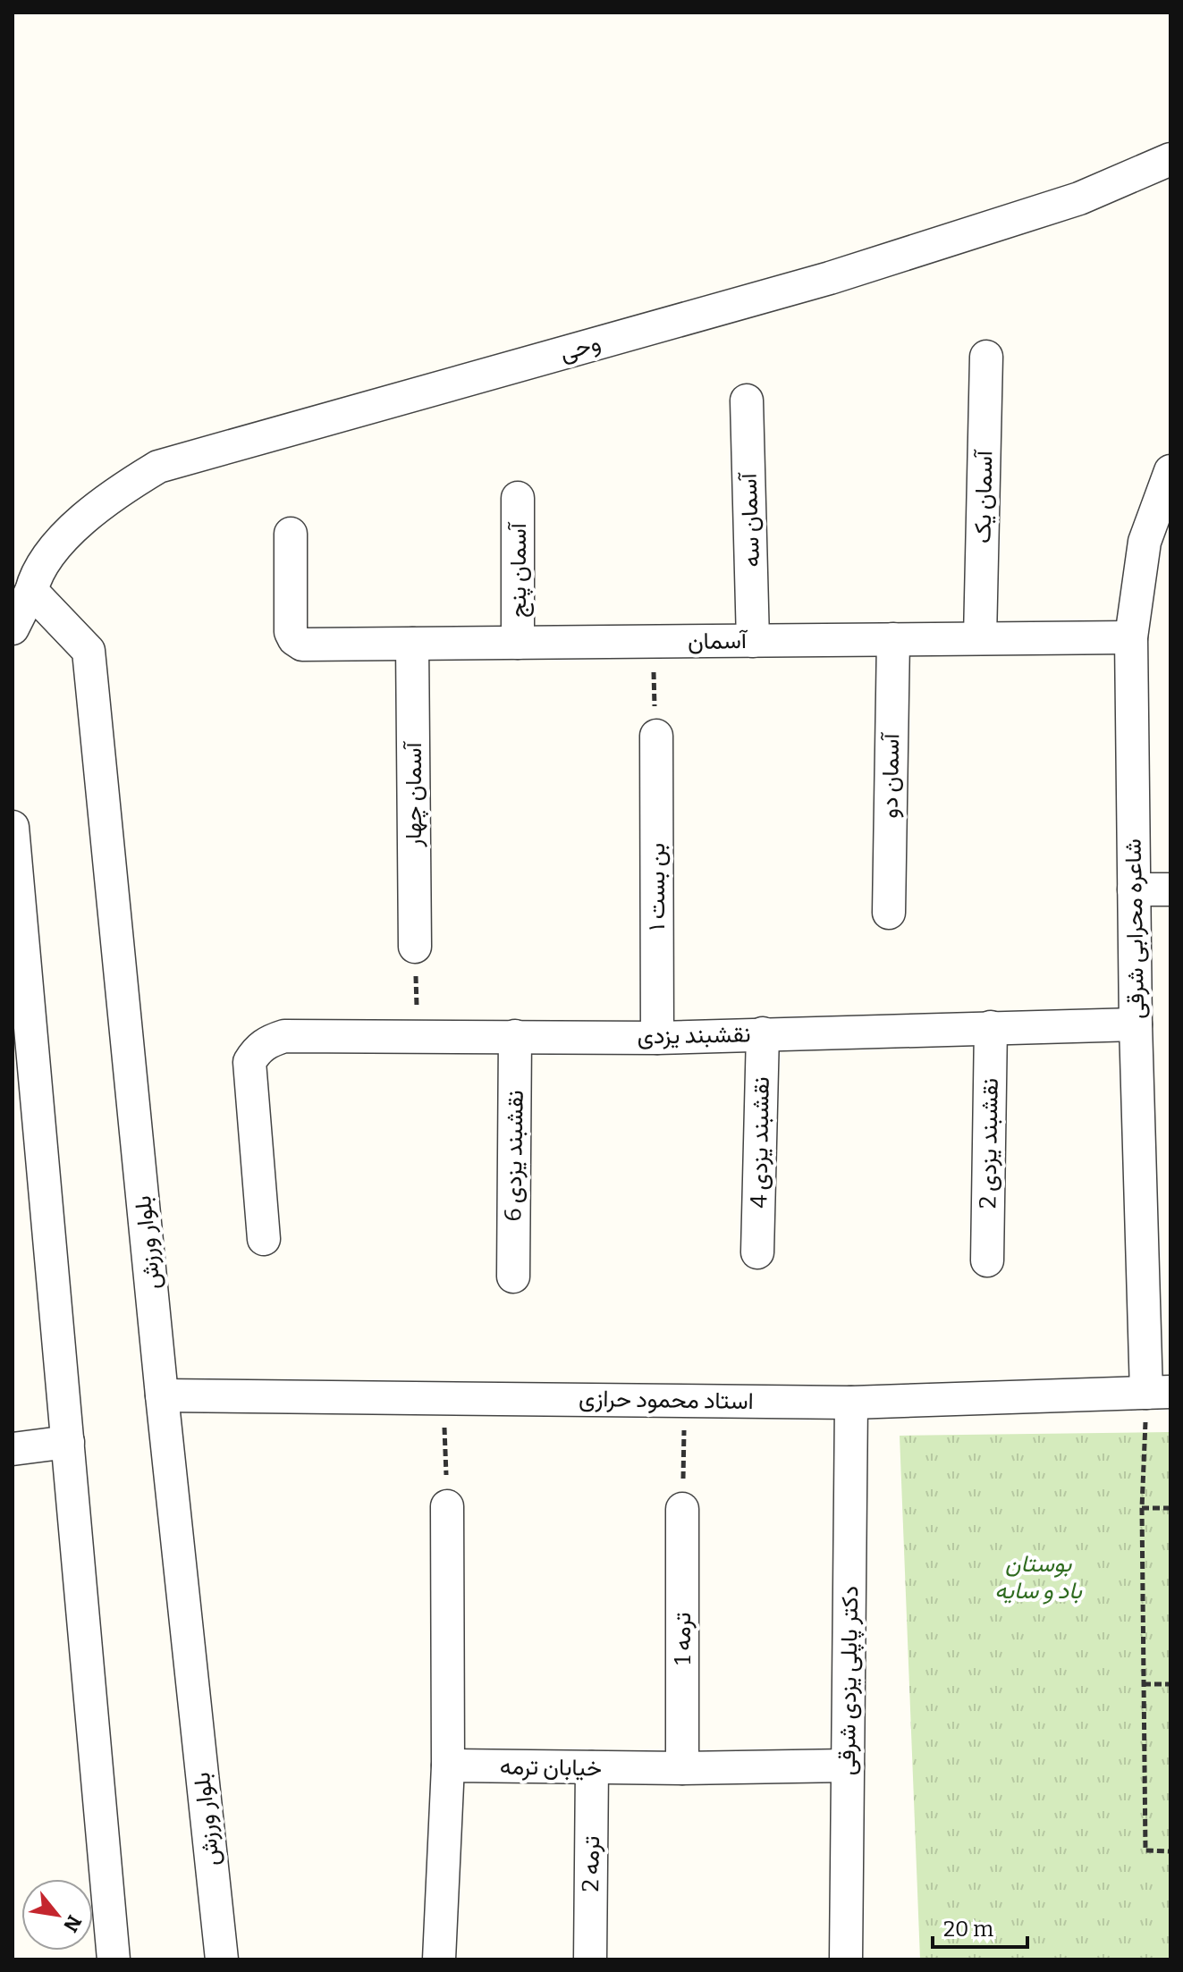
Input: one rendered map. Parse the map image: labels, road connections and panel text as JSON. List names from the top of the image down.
{
  "streets": {
    "street": [
      "وحی",
      "آسمان یک",
      "آسمان سه",
      "آسمان پنج",
      "آسمان",
      "آسمان دو",
      "آسمان چهار",
      "بن بست ۱",
      "شاعره محرابی شرقی",
      "نقشبند یزدی",
      "نقشبند یزدی 4",
      "نقشبند یزدی 2",
      "نقشبند یزدی 6",
      "بلوار ورزش",
      "استاد محمود حرازی",
      "ترمه 1",
      "دکتر پاپلی یزدی شرقی",
      "خیابان ترمه",
      "ترمه 2"
    ]
  },
  "crossings": [
    ["وحی", "بلوار ورزش"],
    ["آسمان یک", "آسمان"],
    ["آسمان سه", "آسمان"],
    ["آسمان پنج", "آسمان"],
    ["آسمان", "آسمان دو"],
    ["آسمان", "آسمان چهار"],
    ["آسمان", "شاعره محرابی شرقی"],
    ["بن بست ۱", "نقشبند یزدی"],
    ["شاعره محرابی شرقی", "نقشبند یزدی"],
    ["شاعره محرابی شرقی", "استاد محمود حرازی"],
    ["نقشبند یزدی", "نقشبند یزدی 4"],
    ["نقشبند یزدی", "نقشبند یزدی 2"],
    ["نقشبند یزدی", "نقشبند یزدی 6"],
    ["بلوار ورزش", "استاد محمود حرازی"],
    ["استاد محمود حرازی", "دکتر پاپلی یزدی شرقی"],
    ["ترمه 1", "خیابان ترمه"],
    ["دکتر پاپلی یزدی شرقی", "خیابان ترمه"],
    ["خیابان ترمه", "ترمه 2"]
  ],
  "parks": ["بوستان باد و سایه"],
  "scale_bar": "20 m",
  "north": "bottom right"
}
